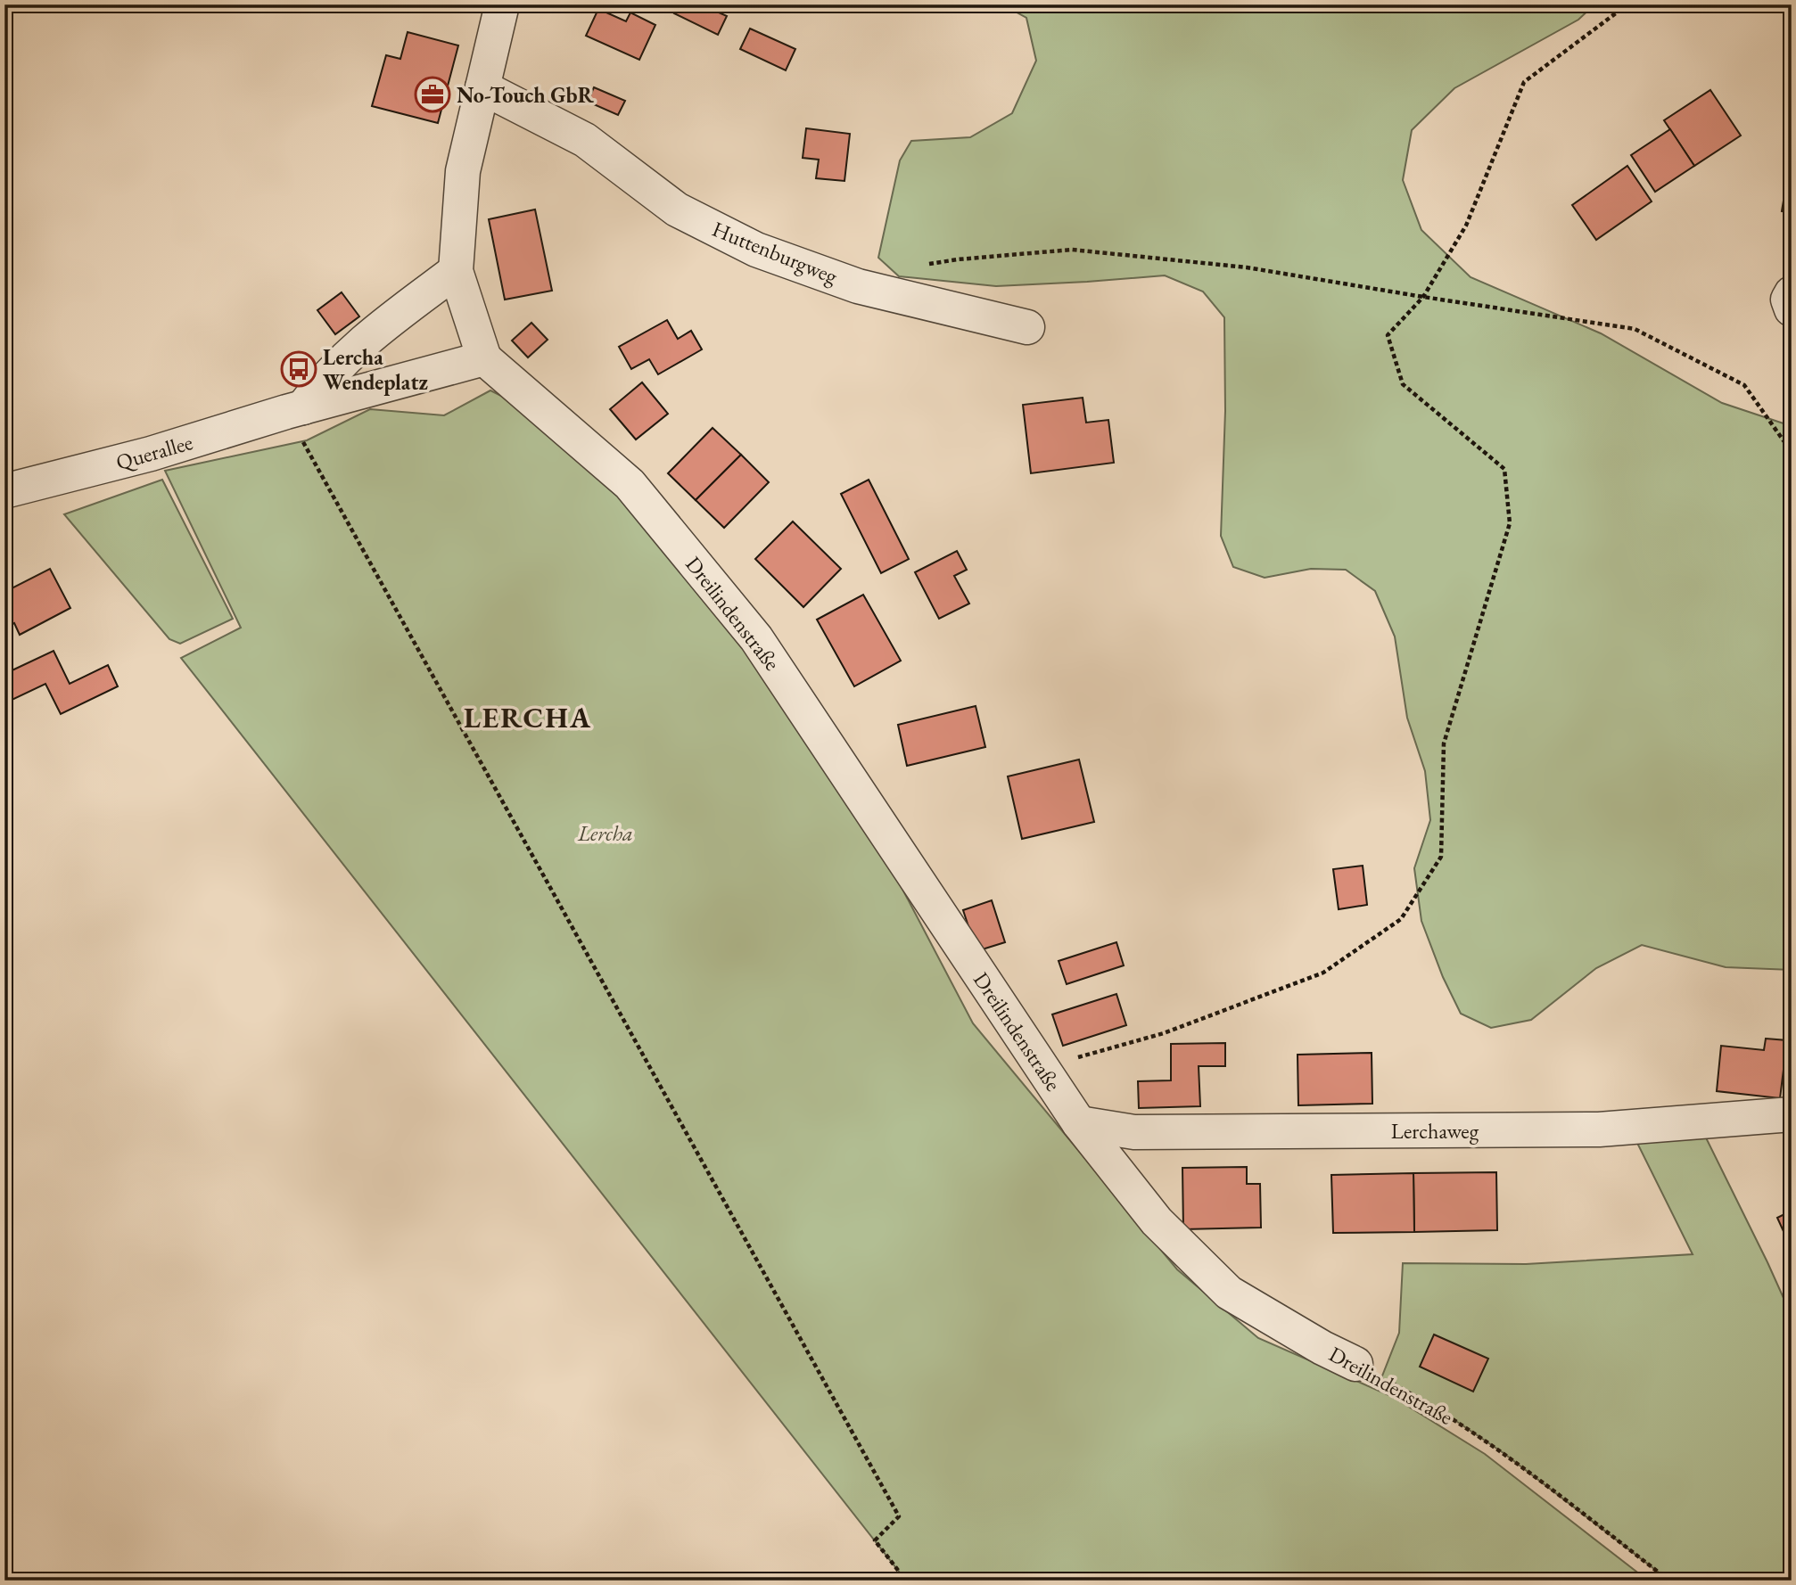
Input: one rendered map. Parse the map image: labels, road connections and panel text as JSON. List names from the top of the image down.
{
  "streets": {
    "street": [
      "Huttenburgweg",
      "Querallee",
      "Dreilindenstraße",
      "Lerchaweg"
    ]
  },
  "crossings": [
    ["Querallee", "Dreilindenstraße"],
    ["Dreilindenstraße", "Lerchaweg"]
  ],
  "districts": ["LERCHA"],
  "parks": ["Lercha"],
  "places": {
    "office": ["No-Touch GbR"],
    "bus stop": ["Lercha Wendeplatz"]
  }
}
